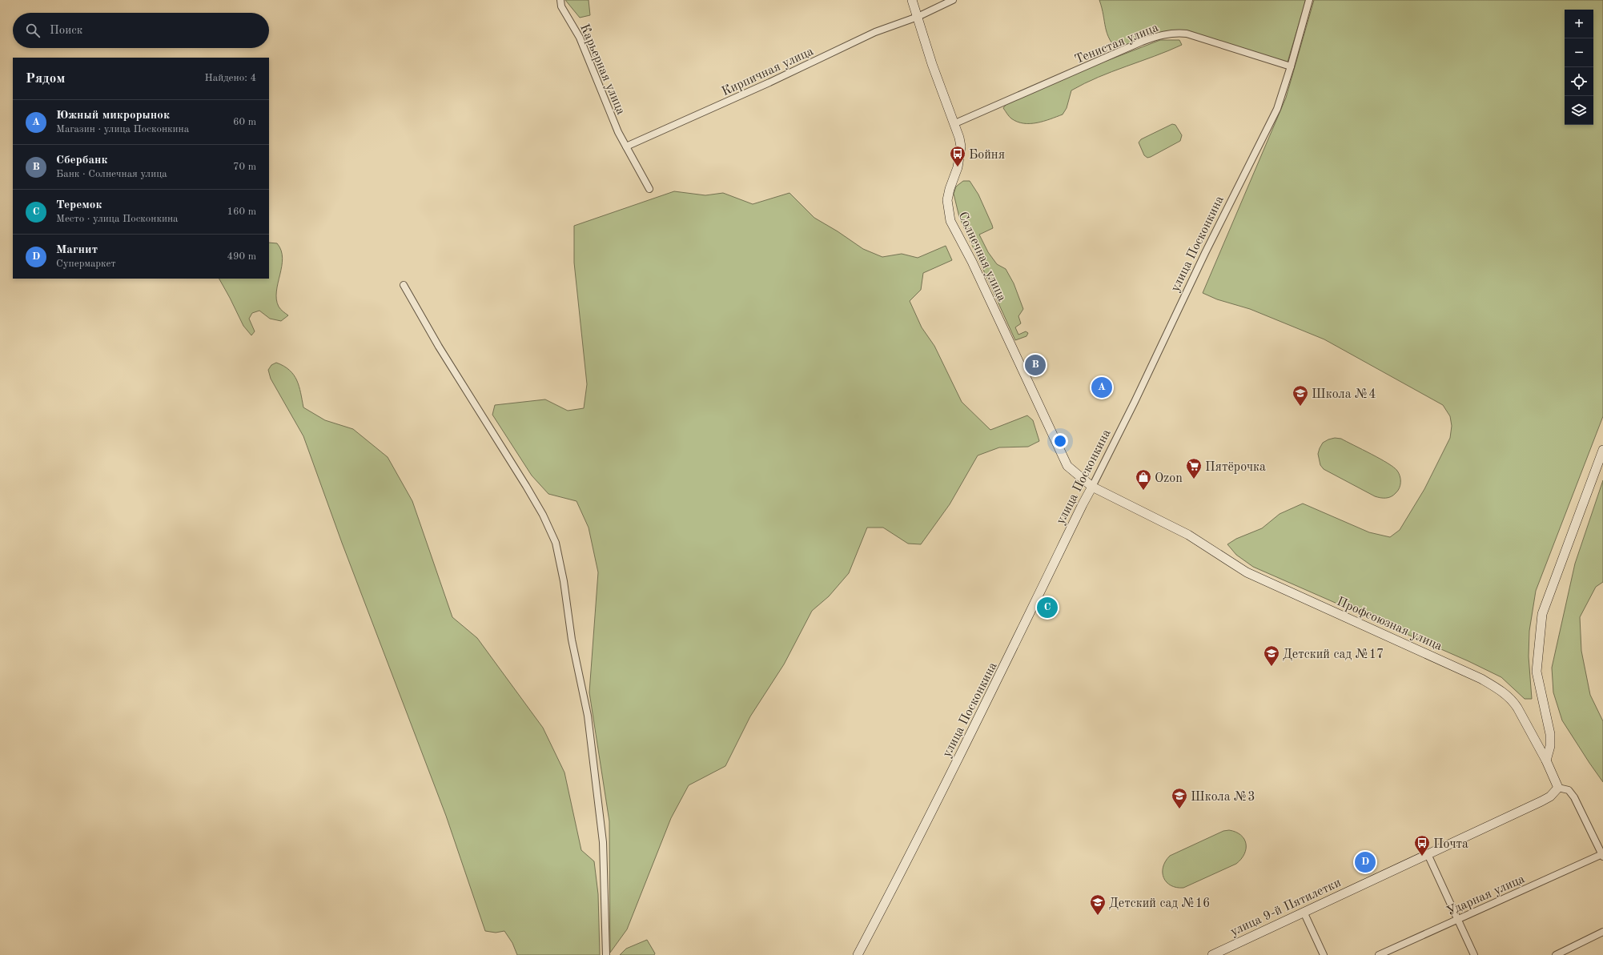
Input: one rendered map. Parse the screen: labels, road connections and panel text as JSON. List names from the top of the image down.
{
  "streets": {
    "street": [
      "Тенистая улица",
      "Карьерная улица",
      "Кирпичная улица",
      "улица Посконкина",
      "Солнечная улица",
      "Профсоюзная улица",
      "Ударная улица",
      "улица 9-й Пятилетки"
    ]
  },
  "crossings": [
    ["Тенистая улица", "улица Посконкина"],
    ["Тенистая улица", "Солнечная улица"],
    ["Карьерная улица", "Кирпичная улица"],
    ["Кирпичная улица", "Солнечная улица"],
    ["улица Посконкина", "Солнечная улица"],
    ["улица Посконкина", "Профсоюзная улица"],
    ["Солнечная улица", "Профсоюзная улица"],
    ["Профсоюзная улица", "улица 9-й Пятилетки"]
  ],
  "places": {
    "bus stop": ["Бойня", "Почта"],
    "school or university": [
      "Школа №4",
      "Детский сад №17",
      "Школа №3",
      "Детский сад №16"
    ],
    "supermarket": ["Пятёрочка"],
    "shop": ["Ozon"]
  },
  "page": {
    "map_buttons": ["+", "−"],
    "search": "Поиск",
    "heading": ["Рядом", "Найдено: 4"],
    "list": [
      {
        "mark": "A",
        "name": "Южный микрорынок",
        "note": "Магазин · улица Посконкина",
        "value": "60 m"
      },
      {
        "mark": "B",
        "name": "Сбербанк",
        "note": "Банк · Солнечная улица",
        "value": "70 m"
      },
      {
        "mark": "C",
        "name": "Теремок",
        "note": "Место · улица Посконкина",
        "value": "160 m"
      },
      {
        "mark": "D",
        "name": "Магнит",
        "note": "Супермаркет",
        "value": "490 m"
      }
    ],
    "pins": [
      "B",
      "A",
      "C",
      "D"
    ]
  }
}
